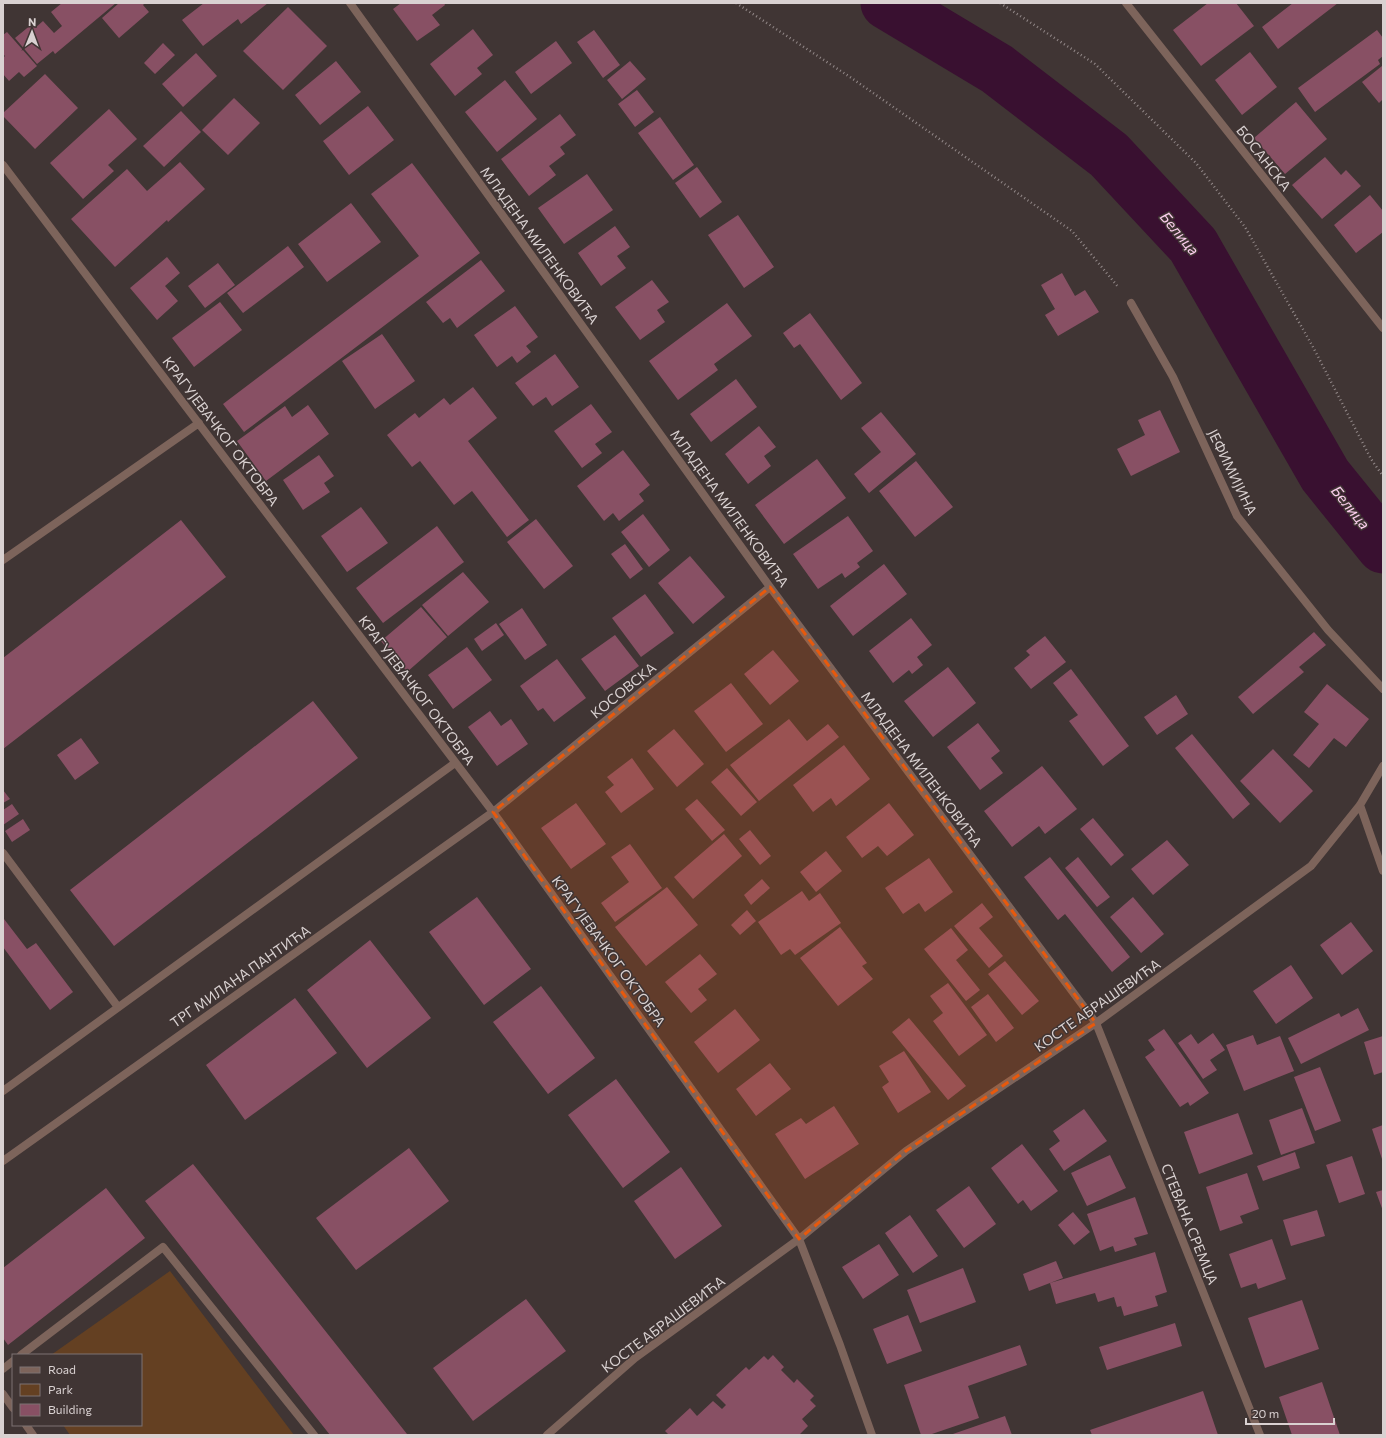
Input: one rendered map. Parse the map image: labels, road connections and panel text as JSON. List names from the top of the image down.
{
  "streets": {
    "street": [
      "БОСАНСКА",
      "МЛАДЕНА МИЛЕНКОВИЋА",
      "КРАГУЈЕВАЧКОГ ОКТОБРА",
      "ЈЕФИМИЈИНА",
      "КОСОВСКА",
      "ТРГ МИЛАНА ПАНТИЋА",
      "КОСТЕ АБРАШЕВИЋА",
      "СТЕВАНА СРЕМЦА"
    ]
  },
  "crossings": [
    ["МЛАДЕНА МИЛЕНКОВИЋА", "КОСОВСКА"],
    ["МЛАДЕНА МИЛЕНКОВИЋА", "КОСТЕ АБРАШЕВИЋА"],
    ["МЛАДЕНА МИЛЕНКОВИЋА", "СТЕВАНА СРЕМЦА"],
    ["КРАГУЈЕВАЧКОГ ОКТОБРА", "КОСОВСКА"],
    ["КРАГУЈЕВАЧКОГ ОКТОБРА", "ТРГ МИЛАНА ПАНТИЋА"],
    ["КРАГУЈЕВАЧКОГ ОКТОБРА", "КОСТЕ АБРАШЕВИЋА"],
    ["КОСОВСКА", "ТРГ МИЛАНА ПАНТИЋА"],
    ["КОСТЕ АБРАШЕВИЋА", "СТЕВАНА СРЕМЦА"]
  ],
  "water": ["Белица"],
  "legend": ["Road", "Park", "Building"],
  "scale_bar": "20 m",
  "north": "top"
}
